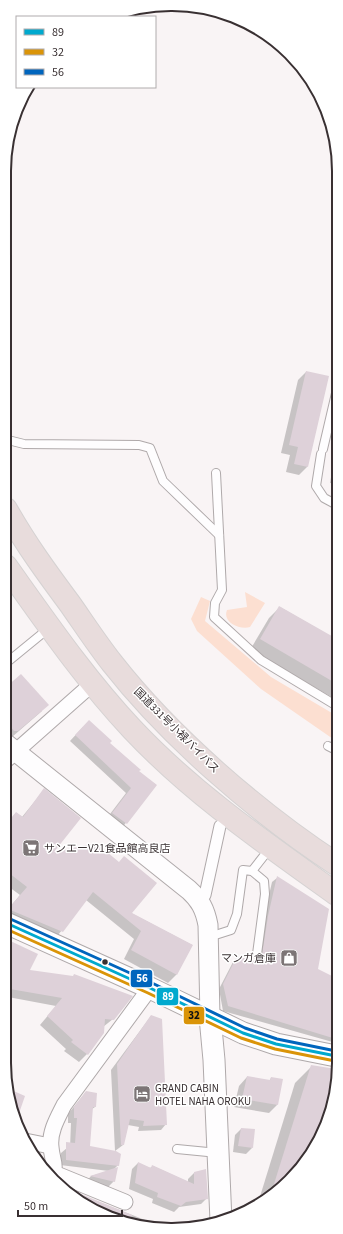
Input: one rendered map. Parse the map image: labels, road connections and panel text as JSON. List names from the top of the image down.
{
  "streets": {
    "highway": ["国道331号小禄バイパス"]
  },
  "places": {
    "supermarket": ["サンエーV21食品館高良店"],
    "shop": ["マンガ倉庫"],
    "hotel": ["GRAND CABIN HOTEL NAHA OROKU"]
  },
  "lines": ["transit line 56", "transit line 89", "transit line 32"],
  "legend": ["89", "32", "56"],
  "scale_bar": "50 m"
}
